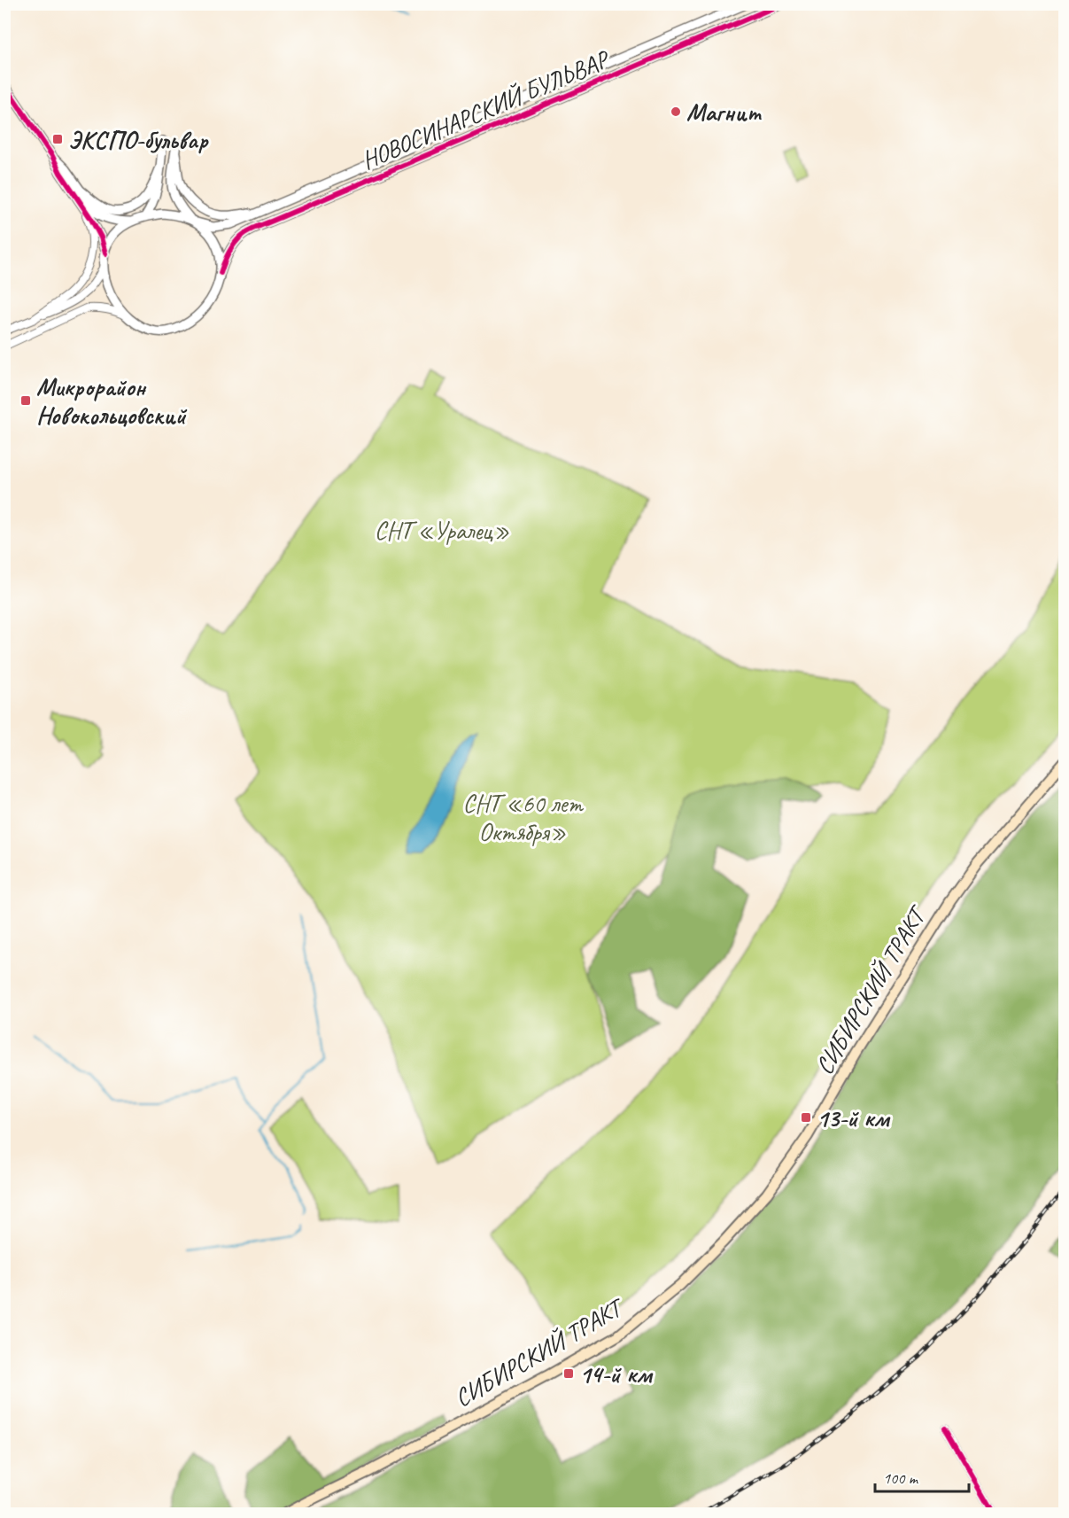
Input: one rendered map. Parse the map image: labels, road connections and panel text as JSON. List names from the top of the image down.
{
  "streets": {
    "main road": ["СИБИРСКИЙ ТРАКТ"],
    "street": ["НОВОСИНАРСКИЙ БУЛЬВАР"]
  },
  "parks": ["СНТ «Уралец»", "СНТ «60 лет Октября»"],
  "places": {
    "other": ["Магнит"],
    "transit": [
      "ЭКСПО-бульвар",
      "Микрорайон Новокольцовский",
      "13-й км",
      "14-й км"
    ]
  },
  "scale_bar": "100 m"
}
